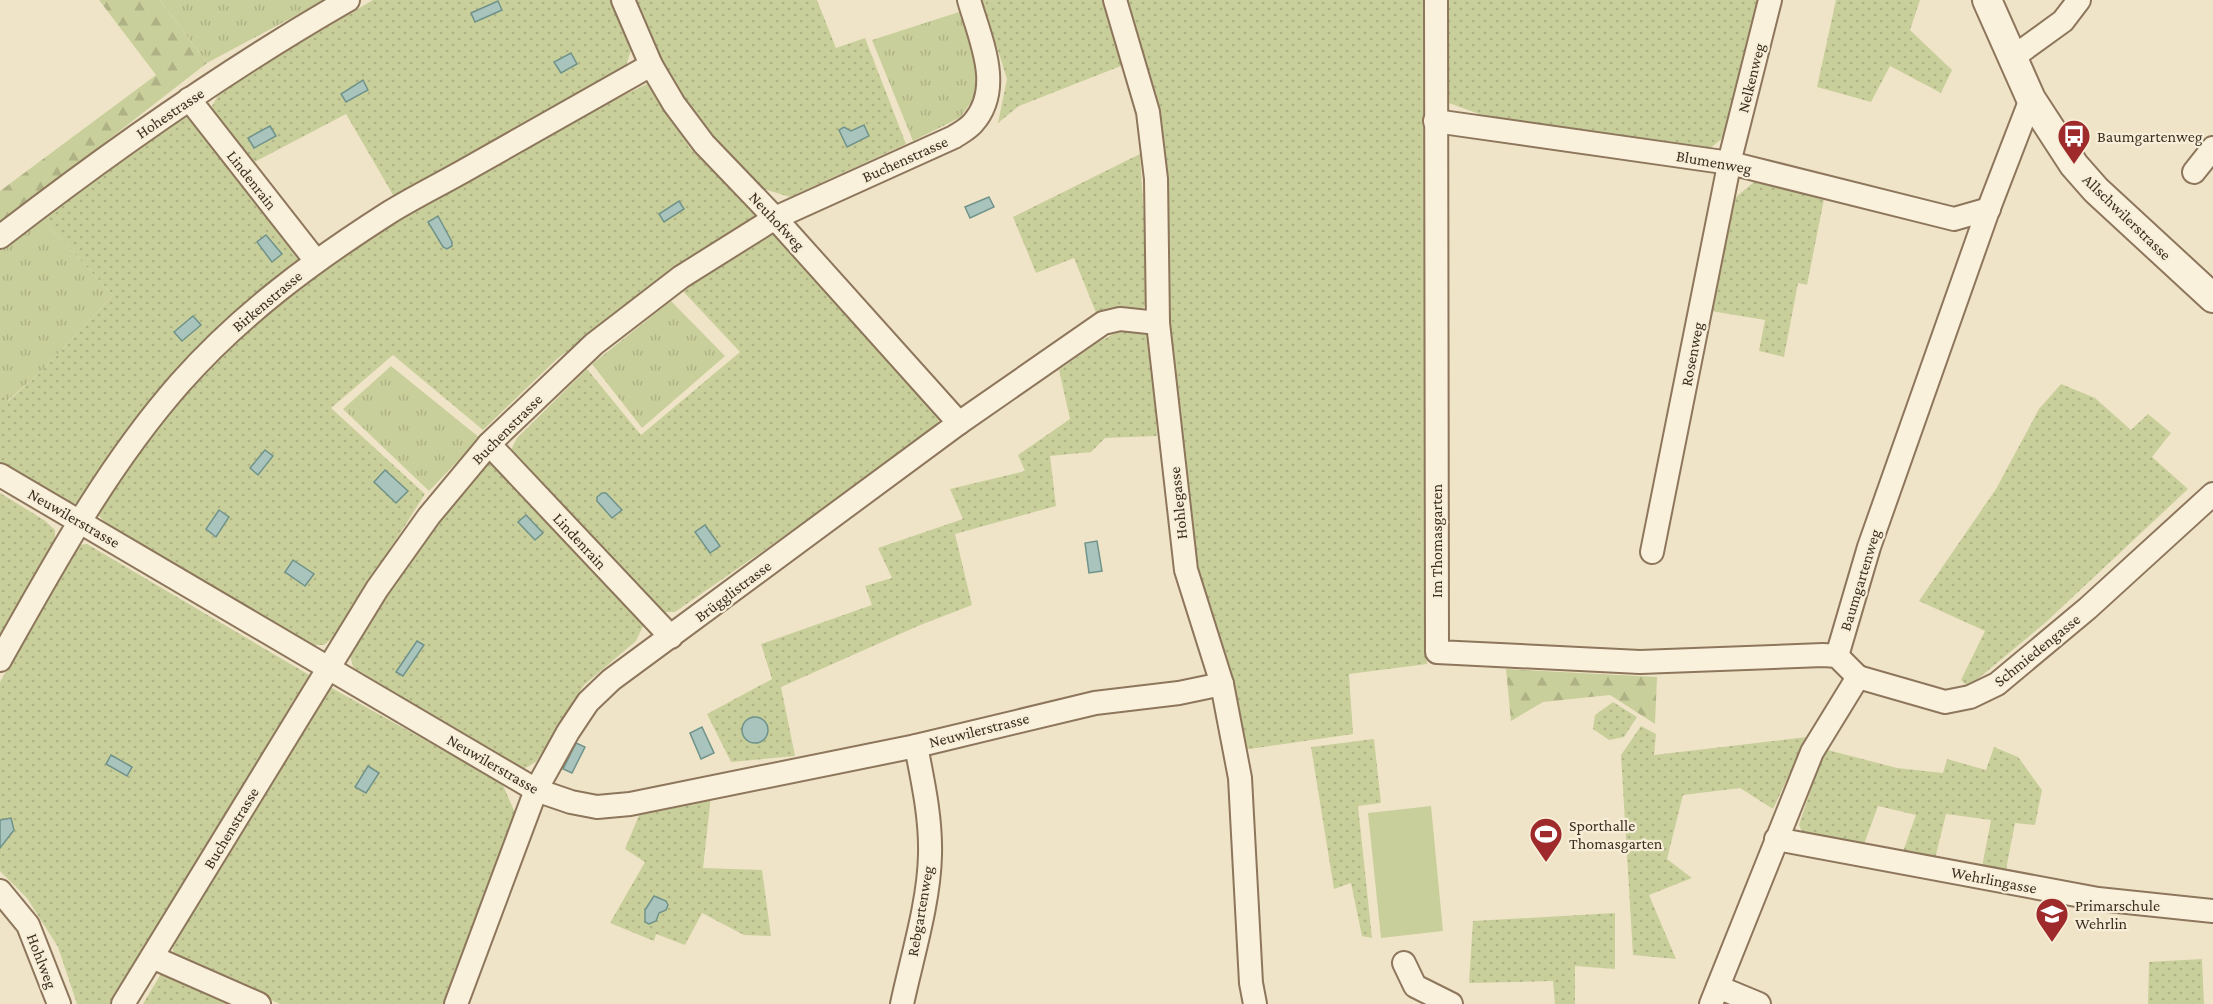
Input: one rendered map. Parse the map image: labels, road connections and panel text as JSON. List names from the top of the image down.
{
  "streets": {
    "street": [
      "Nelkenweg",
      "Hohestrasse",
      "Buchenstrasse",
      "Blumenweg",
      "Lindenrain",
      "Allschwilerstrasse",
      "Neuhofweg",
      "Birkenstrasse",
      "Rosenweg",
      "Hohlegasse",
      "Neuwilerstrasse",
      "Im Thomasgarten",
      "Baumgartenweg",
      "Brügglistrasse",
      "Schmiedengasse",
      "Wehrlingasse",
      "Rebgartenweg",
      "Hohlweg"
    ]
  },
  "crossings": [
    ["Nelkenweg", "Blumenweg"],
    ["Nelkenweg", "Rosenweg"],
    ["Hohestrasse", "Lindenrain"],
    ["Buchenstrasse", "Lindenrain"],
    ["Buchenstrasse", "Neuhofweg"],
    ["Buchenstrasse", "Neuwilerstrasse"],
    ["Blumenweg", "Rosenweg"],
    ["Blumenweg", "Im Thomasgarten"],
    ["Blumenweg", "Baumgartenweg"],
    ["Lindenrain", "Birkenstrasse"],
    ["Lindenrain", "Brügglistrasse"],
    ["Allschwilerstrasse", "Baumgartenweg"],
    ["Neuhofweg", "Birkenstrasse"],
    ["Neuhofweg", "Brügglistrasse"],
    ["Birkenstrasse", "Neuwilerstrasse"],
    ["Hohlegasse", "Neuwilerstrasse"],
    ["Hohlegasse", "Brügglistrasse"],
    ["Neuwilerstrasse", "Brügglistrasse"],
    ["Neuwilerstrasse", "Rebgartenweg"],
    ["Im Thomasgarten", "Baumgartenweg"]
  ],
  "places": {
    "bus stop": ["Baumgartenweg"],
    "sports": ["Sporthalle Thomasgarten"],
    "school or university": ["Primarschule Wehrlin"]
  }
}
